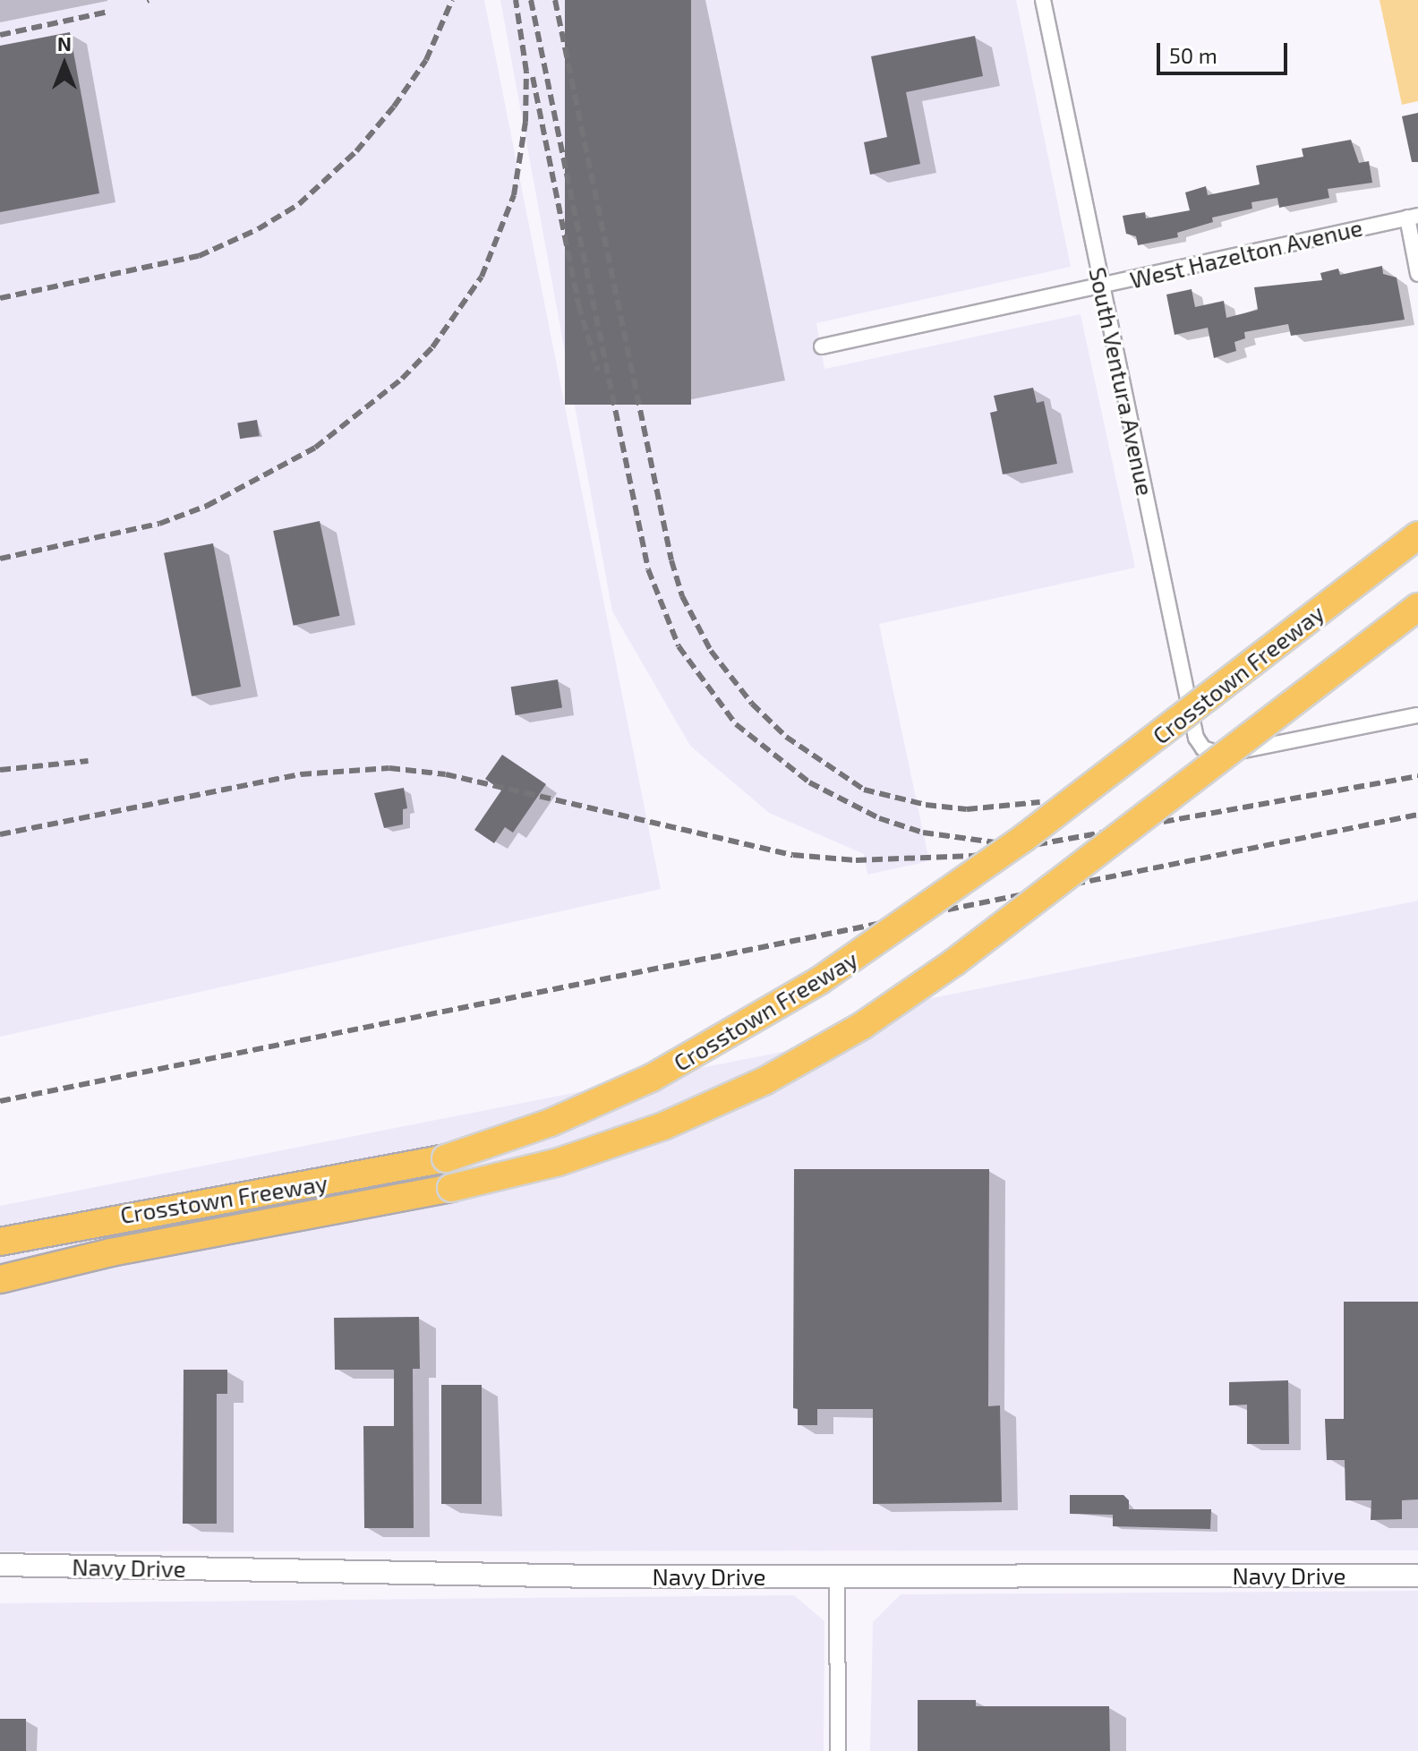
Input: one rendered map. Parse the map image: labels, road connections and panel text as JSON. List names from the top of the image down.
{
  "streets": {
    "highway": ["Crosstown Freeway"],
    "street": ["West Hazelton Avenue", "South Ventura Avenue", "Navy Drive"]
  },
  "crossings": [
    ["West Hazelton Avenue", "South Ventura Avenue"]
  ],
  "scale_bar": "50 m",
  "north": "top"
}
